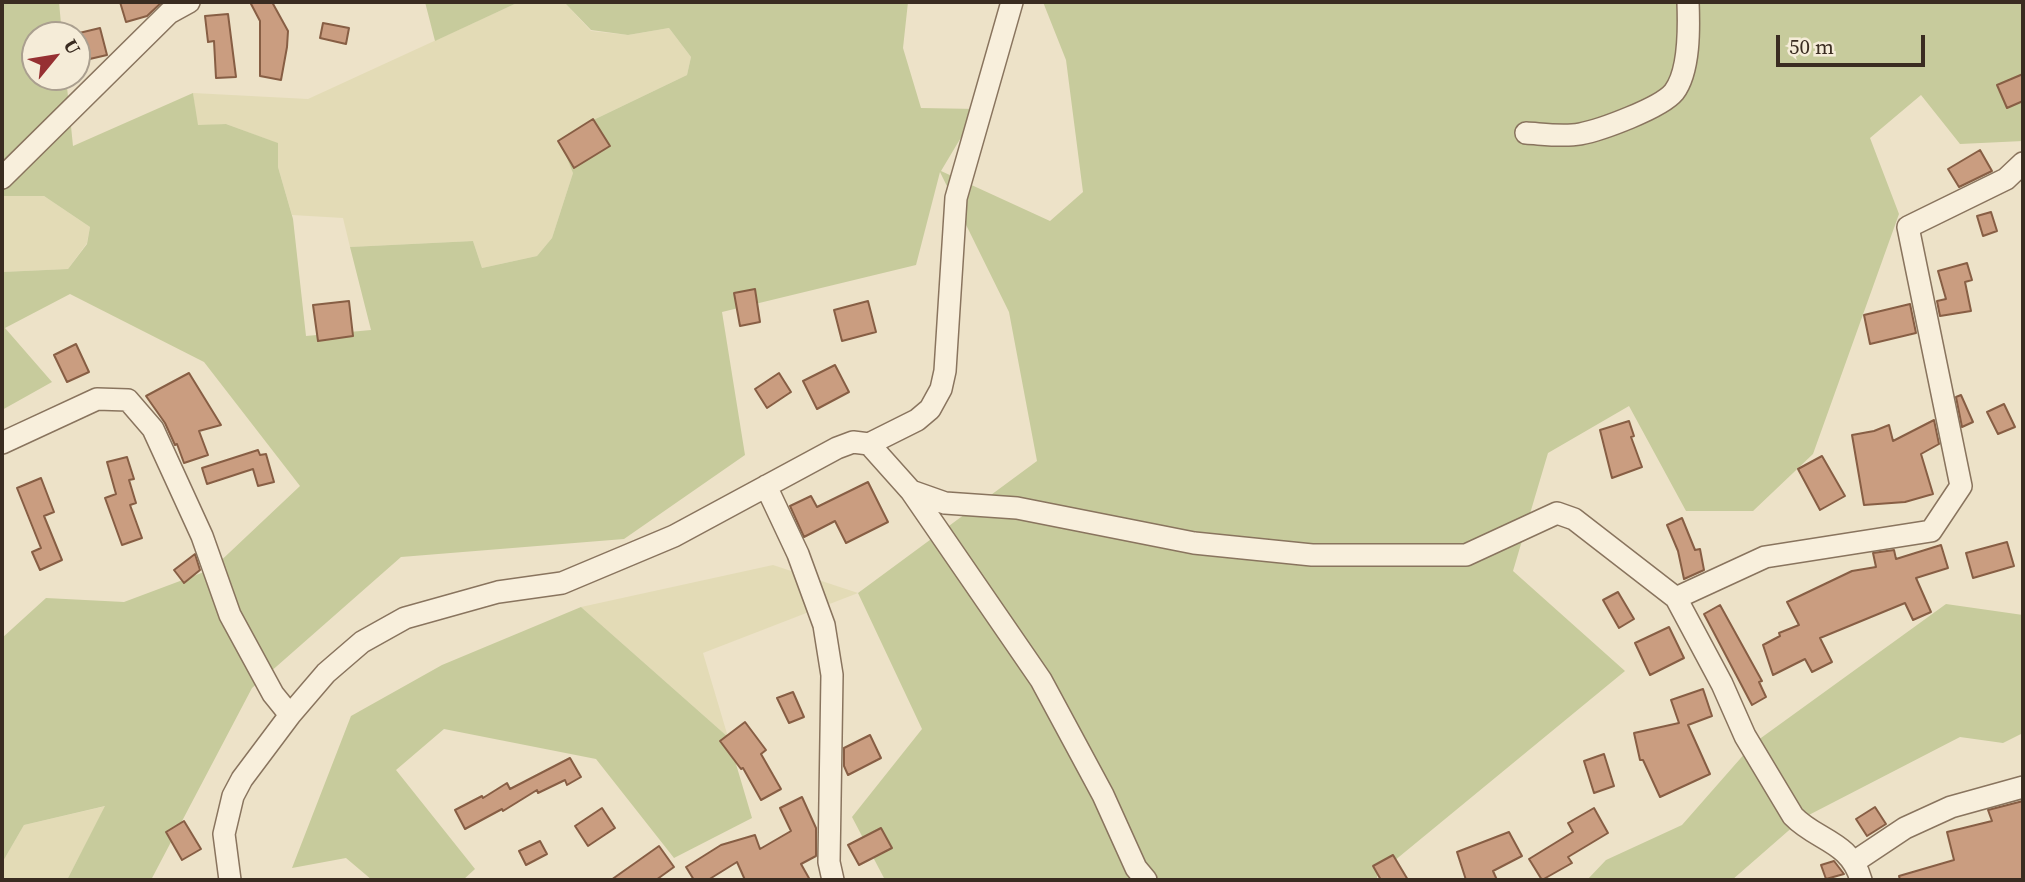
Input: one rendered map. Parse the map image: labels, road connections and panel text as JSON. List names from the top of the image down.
{
  "scale_bar": "50 m",
  "north": "top right"
}
